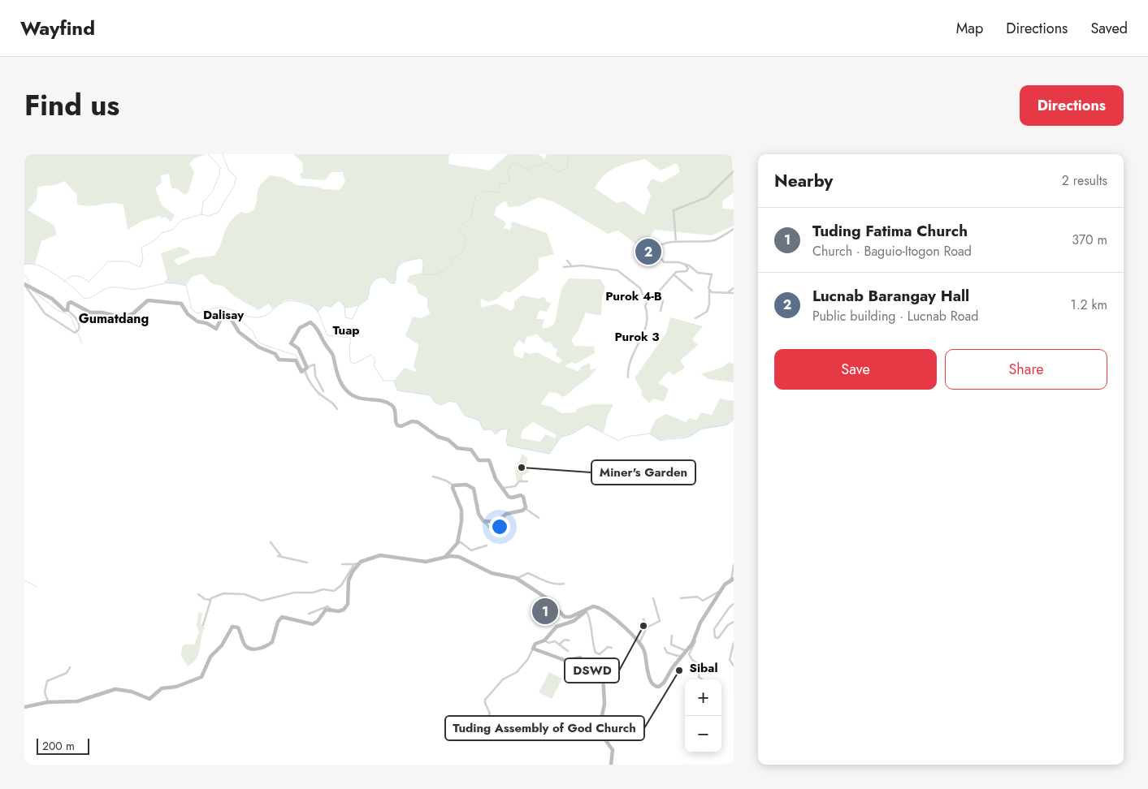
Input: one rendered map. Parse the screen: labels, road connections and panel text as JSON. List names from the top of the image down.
{
  "districts": [
    "Purok 4-B",
    "Dalisay",
    "Gumatdang",
    "Tuap",
    "Purok 3",
    "Sibal"
  ],
  "places": ["Miner's Garden", "DSWD", "Tuding Assembly of God Church"],
  "scale_bar": "200 m",
  "page": {
    "header": "Wayfind",
    "nav": ["Map", "Directions", "Saved"],
    "title": "Find us",
    "buttons": [
      "Directions",
      ["Save", "Share"]
    ],
    "heading": ["Nearby", "2 results"],
    "list": [
      {
        "mark": "1",
        "name": "Tuding Fatima Church",
        "note": "Church · Baguio-Itogon Road",
        "value": "370 m"
      },
      {
        "mark": "2",
        "name": "Lucnab Barangay Hall",
        "note": "Public building · Lucnab Road",
        "value": "1.2 km"
      }
    ],
    "pins": ["2", "1"],
    "map_buttons": ["+", "−"],
    "scale": "200 m"
  }
}
